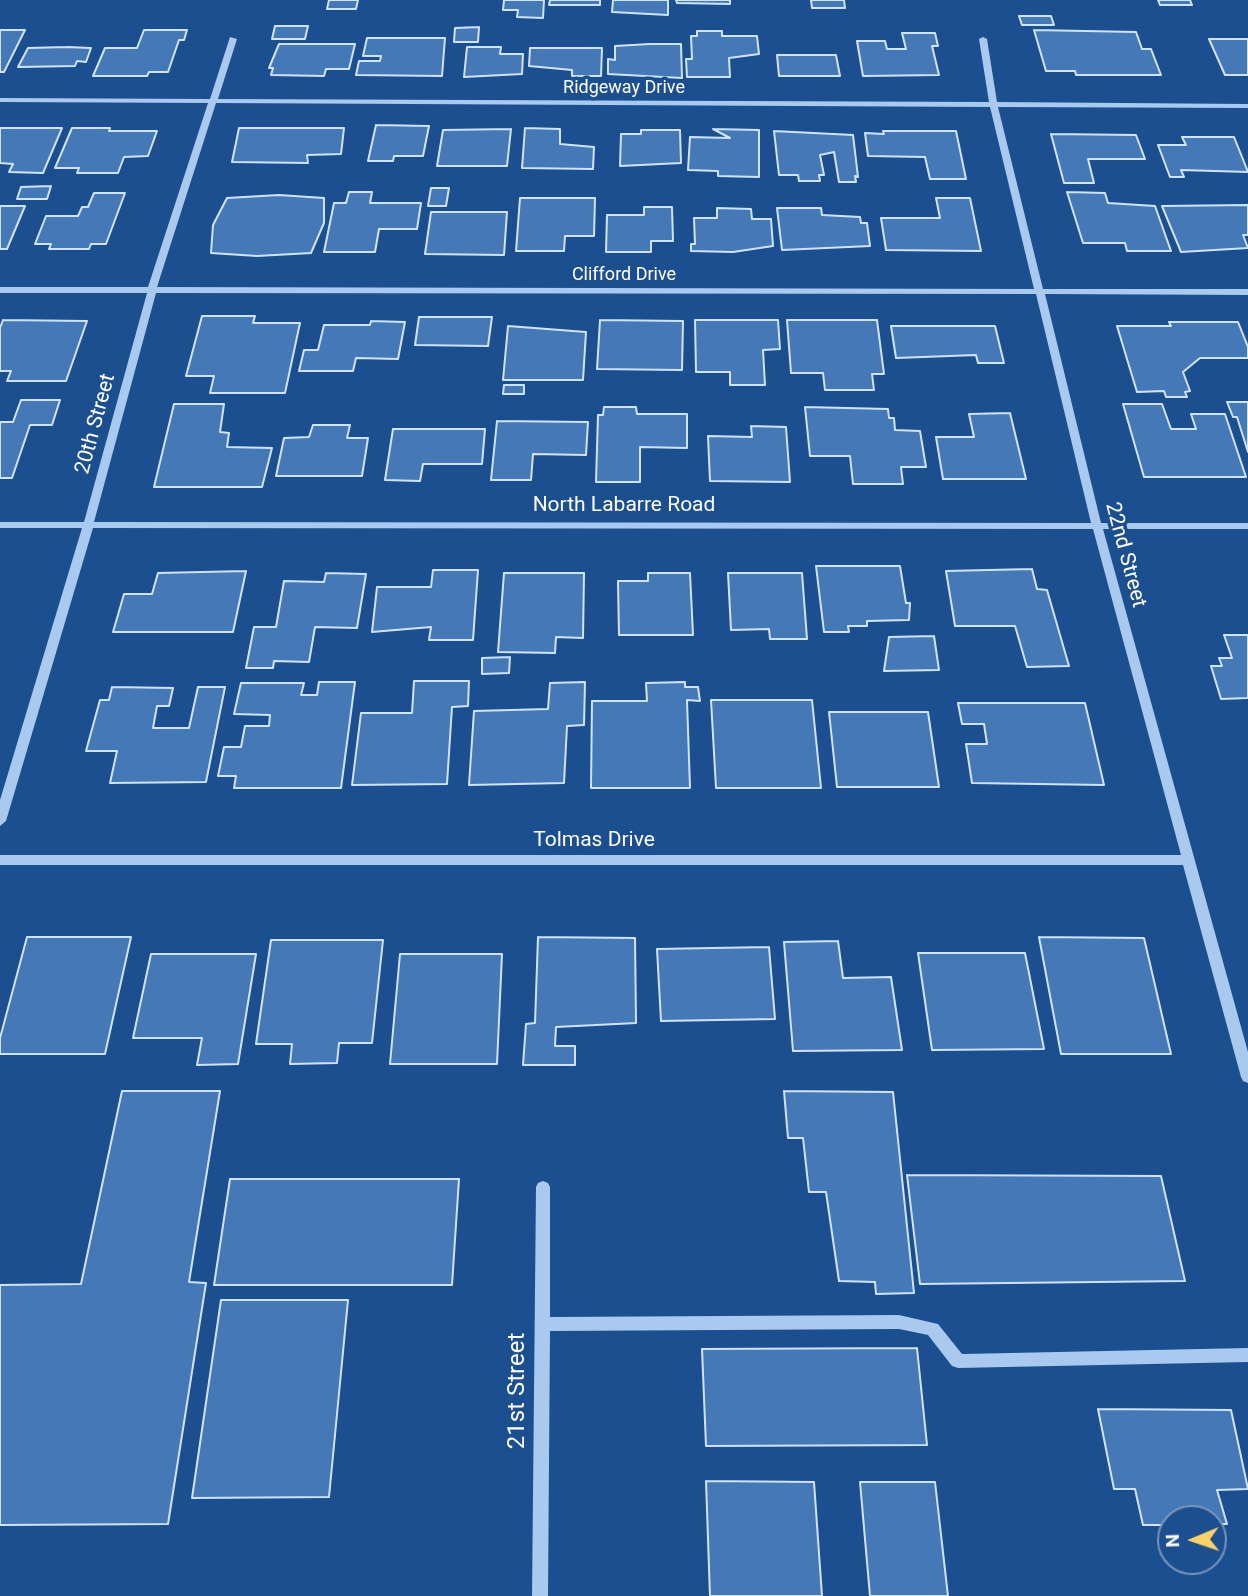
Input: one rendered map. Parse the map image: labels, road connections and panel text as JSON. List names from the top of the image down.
{
  "streets": {
    "street": [
      "Ridgeway Drive",
      "Clifford Drive",
      "20th Street",
      "North Labarre Road",
      "22nd Street",
      "Tolmas Drive",
      "21st Street"
    ]
  },
  "crossings": [
    ["Ridgeway Drive", "20th Street"],
    ["Ridgeway Drive", "22nd Street"],
    ["Clifford Drive", "20th Street"],
    ["Clifford Drive", "22nd Street"],
    ["20th Street", "North Labarre Road"],
    ["North Labarre Road", "22nd Street"],
    ["22nd Street", "Tolmas Drive"]
  ],
  "north": "left"
}
